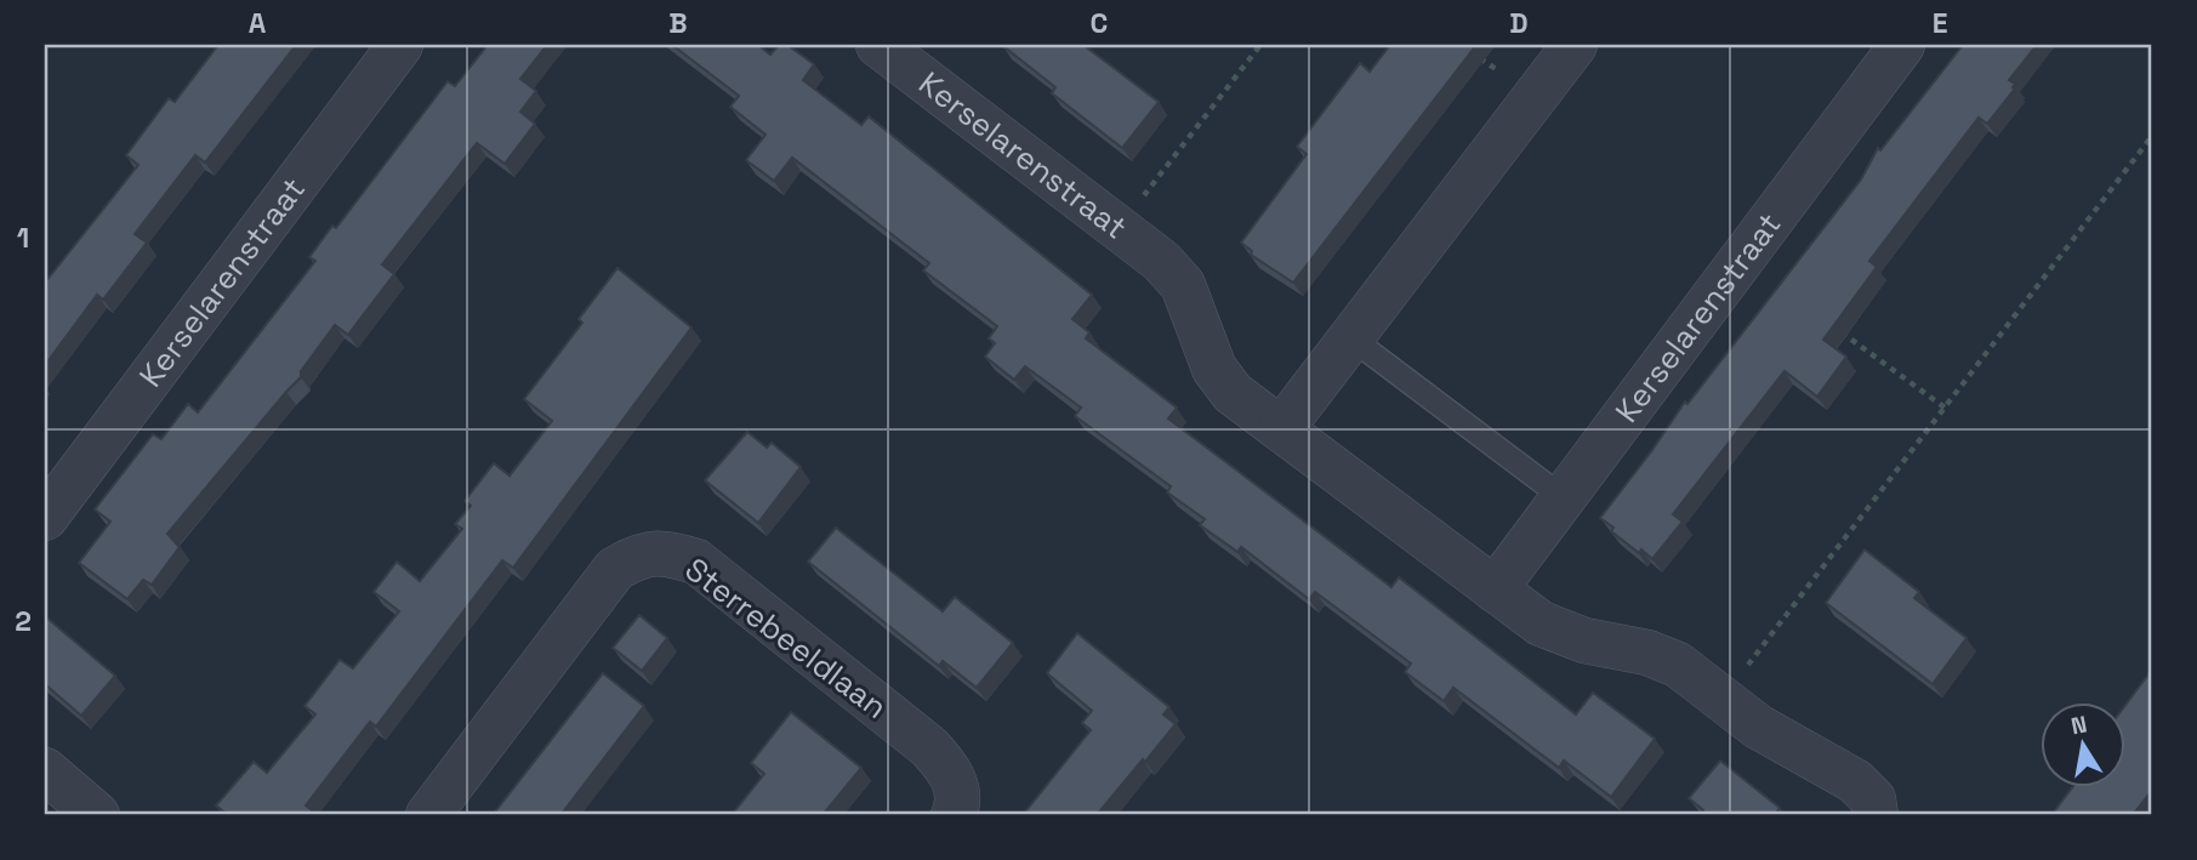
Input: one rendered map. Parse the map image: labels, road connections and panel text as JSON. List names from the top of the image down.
{
  "streets": {
    "street": ["Kerselarenstraat", "Sterrebeeldlaan"]
  },
  "north": "top",
  "grid": {
    "columns": [
      "A",
      "B",
      "C",
      "D",
      "E"
    ],
    "rows": ["1", "2"]
  }
}
